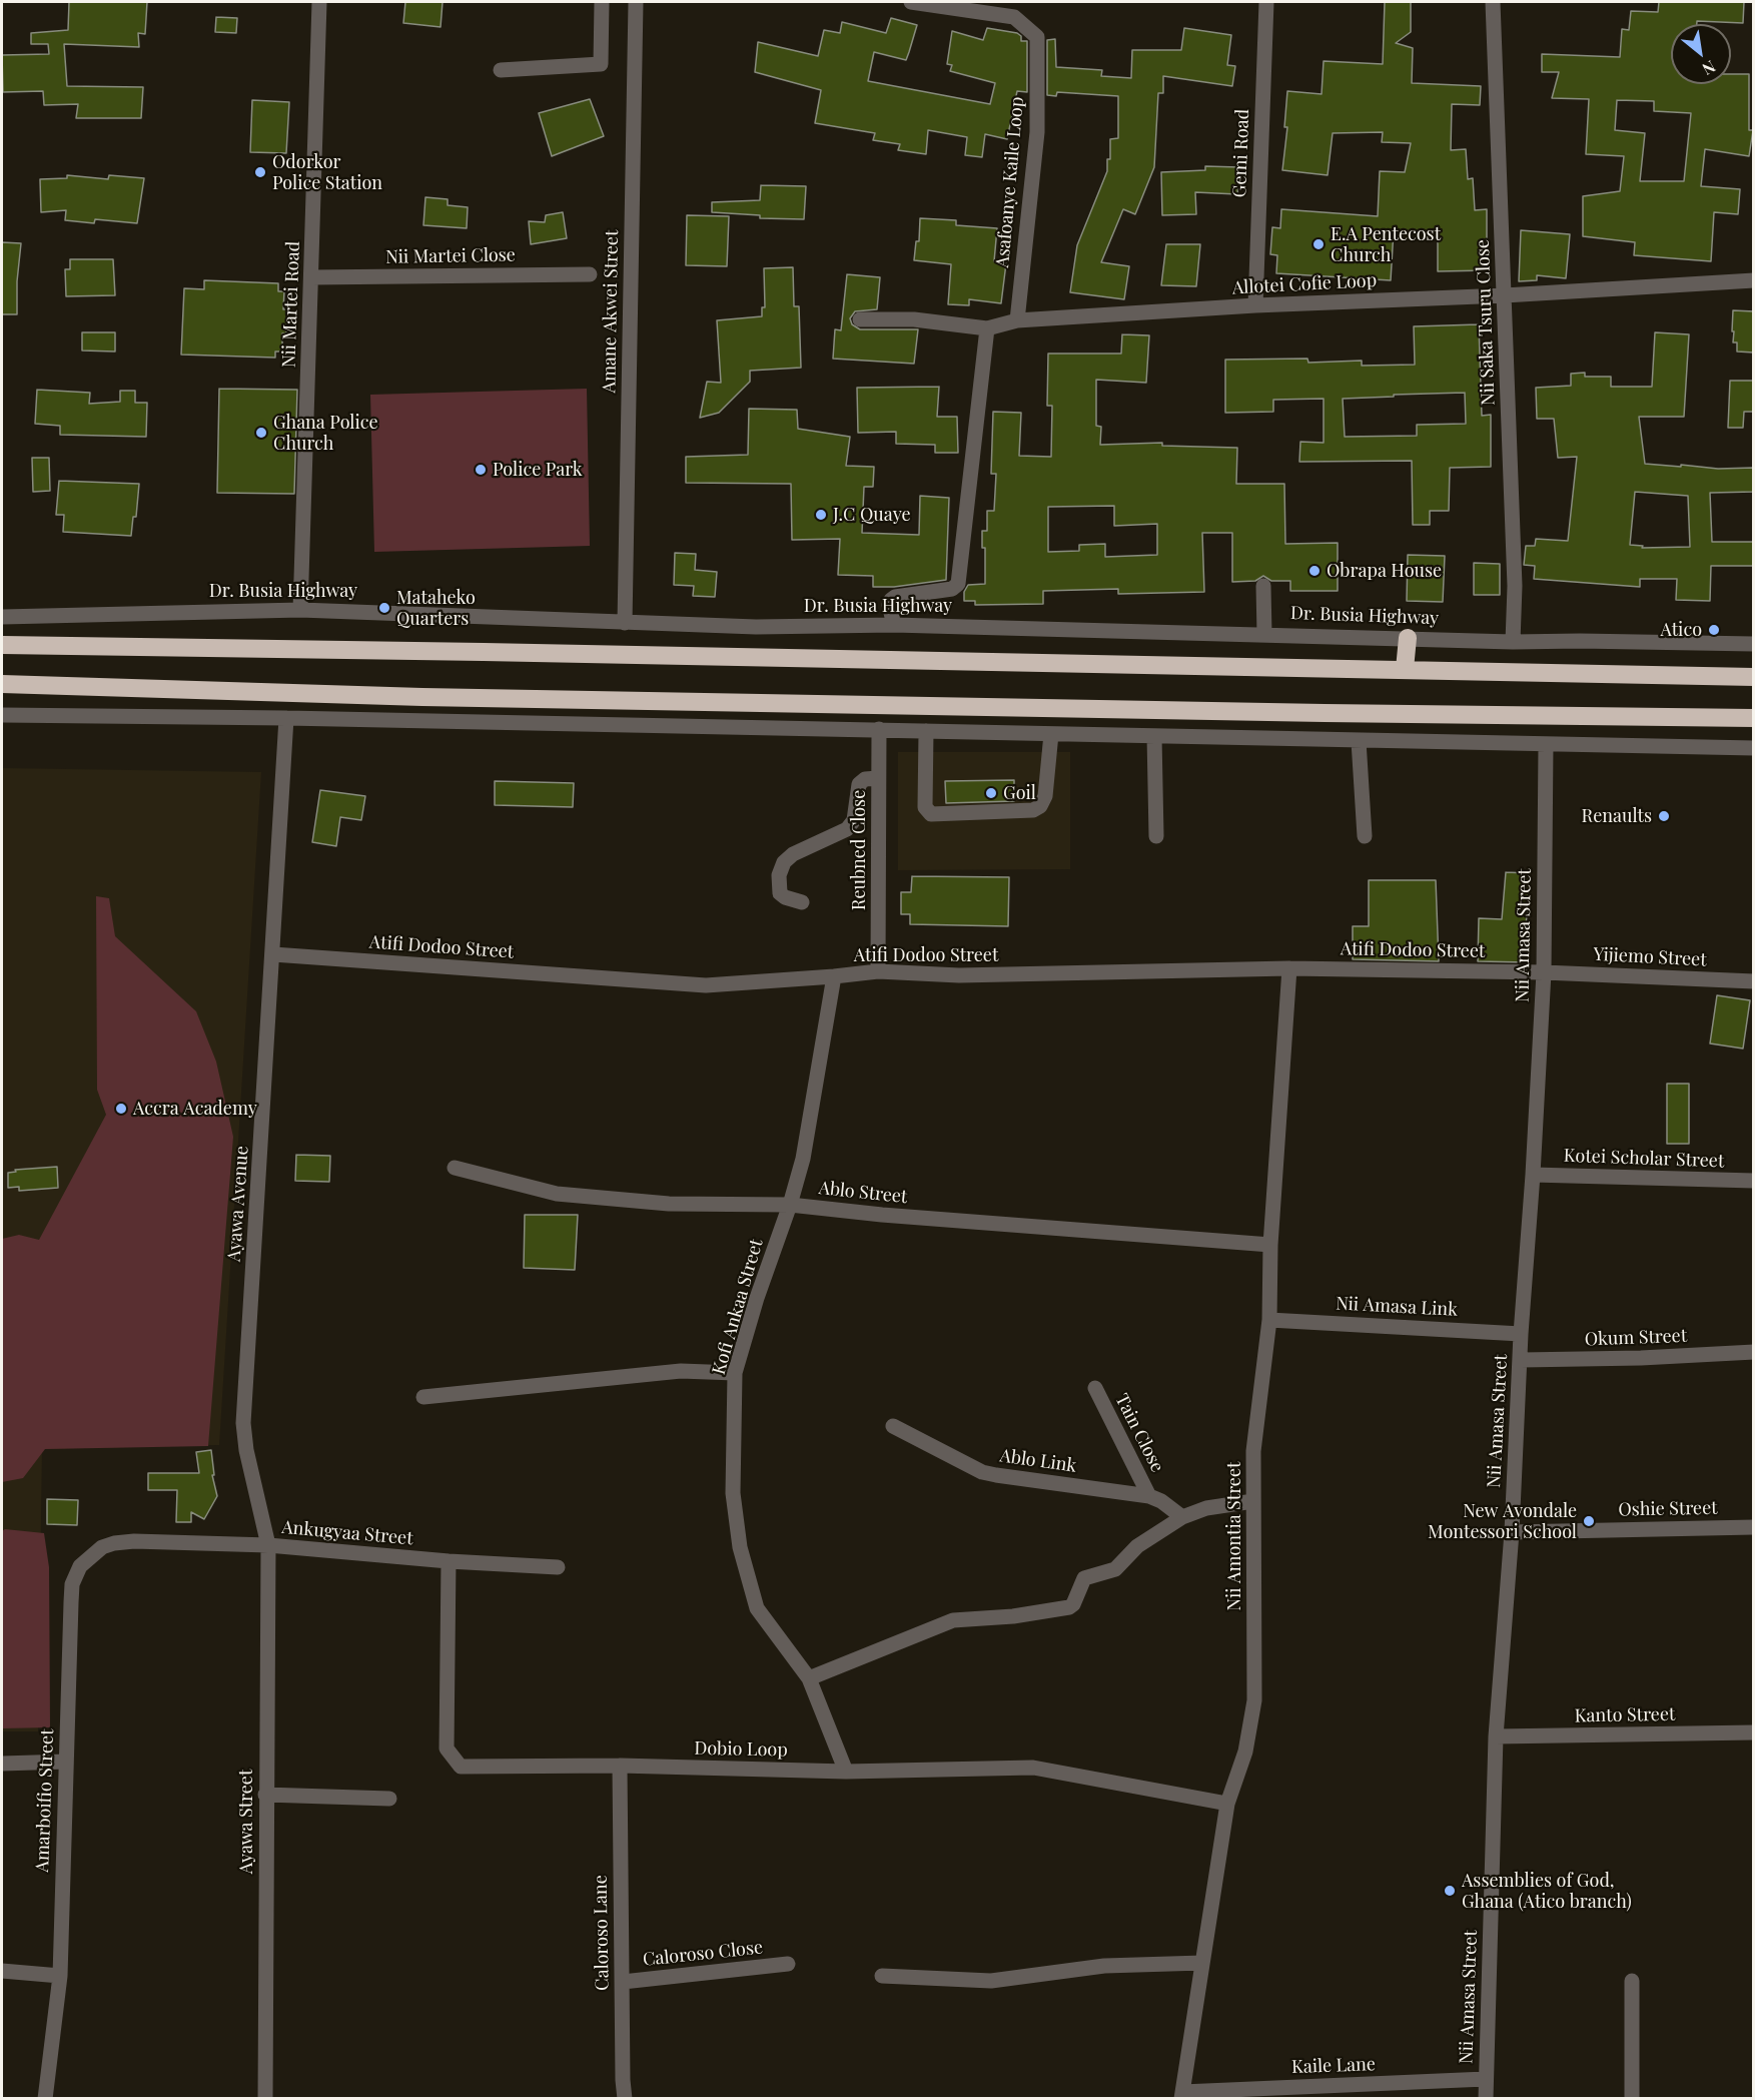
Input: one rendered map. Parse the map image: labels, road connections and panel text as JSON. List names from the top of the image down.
{
  "streets": {
    "street": [
      "Gemi Road",
      "Asafoanye Kaile Loop",
      "Nii Martei Close",
      "Allotei Cofie Loop",
      "Nii Martei Road",
      "Amane Akwei Street",
      "Nii Saka Tsuru Close",
      "Dr. Busia Highway",
      "Reubned Close",
      "Nii Amasa Street",
      "Atifi Dodoo Street",
      "Yijiemo Street",
      "Kotei Scholar Street",
      "Ablo Street",
      "Ayawa Avenue",
      "Kofi Ankaa Street",
      "Nii Amasa Link",
      "Okum Street",
      "Tain Close",
      "Ablo Link",
      "Oshie Street",
      "Ankugyaa Street",
      "Nii Amontia Street",
      "Kanto Street",
      "Dobio Loop",
      "Amarboifio Street",
      "Ayawa Street",
      "Caloroso Lane",
      "Caloroso Close",
      "Kaile Lane"
    ]
  },
  "crossings": [
    ["Gemi Road", "Allotei Cofie Loop"],
    ["Asafoanye Kaile Loop", "Allotei Cofie Loop"],
    ["Nii Martei Close", "Nii Martei Road"],
    ["Allotei Cofie Loop", "Nii Saka Tsuru Close"],
    ["Nii Martei Road", "Dr. Busia Highway"],
    ["Amane Akwei Street", "Dr. Busia Highway"],
    ["Nii Saka Tsuru Close", "Dr. Busia Highway"],
    ["Reubned Close", "Atifi Dodoo Street"],
    ["Nii Amasa Street", "Atifi Dodoo Street"],
    ["Nii Amasa Street", "Yijiemo Street"],
    ["Nii Amasa Street", "Kotei Scholar Street"],
    ["Nii Amasa Street", "Nii Amasa Link"],
    ["Nii Amasa Street", "Okum Street"],
    ["Nii Amasa Street", "Oshie Street"],
    ["Nii Amasa Street", "Kanto Street"],
    ["Nii Amasa Street", "Kaile Lane"],
    ["Atifi Dodoo Street", "Yijiemo Street"],
    ["Atifi Dodoo Street", "Ayawa Avenue"],
    ["Atifi Dodoo Street", "Kofi Ankaa Street"],
    ["Atifi Dodoo Street", "Nii Amontia Street"],
    ["Ablo Street", "Kofi Ankaa Street"],
    ["Ablo Street", "Nii Amontia Street"],
    ["Ayawa Avenue", "Ankugyaa Street"],
    ["Ayawa Avenue", "Ayawa Street"],
    ["Kofi Ankaa Street", "Dobio Loop"],
    ["Nii Amasa Link", "Nii Amontia Street"],
    ["Tain Close", "Ablo Link"],
    ["Ankugyaa Street", "Dobio Loop"],
    ["Ankugyaa Street", "Amarboifio Street"],
    ["Ankugyaa Street", "Ayawa Street"],
    ["Nii Amontia Street", "Dobio Loop"],
    ["Nii Amontia Street", "Kaile Lane"],
    ["Dobio Loop", "Caloroso Lane"],
    ["Caloroso Lane", "Caloroso Close"]
  ],
  "places": [
    "Odorkor Police Station",
    "E.A Pentecost Church",
    "Ghana Police Church",
    "Police Park",
    "J.C Quaye",
    "Obrapa House",
    "Mataheko Quarters",
    "Atico",
    "Goil",
    "Renaults",
    "Accra Academy",
    "New Avondale Montessori School",
    "Assemblies of God, Ghana (Atico branch)"
  ],
  "north": "bottom right"
}
